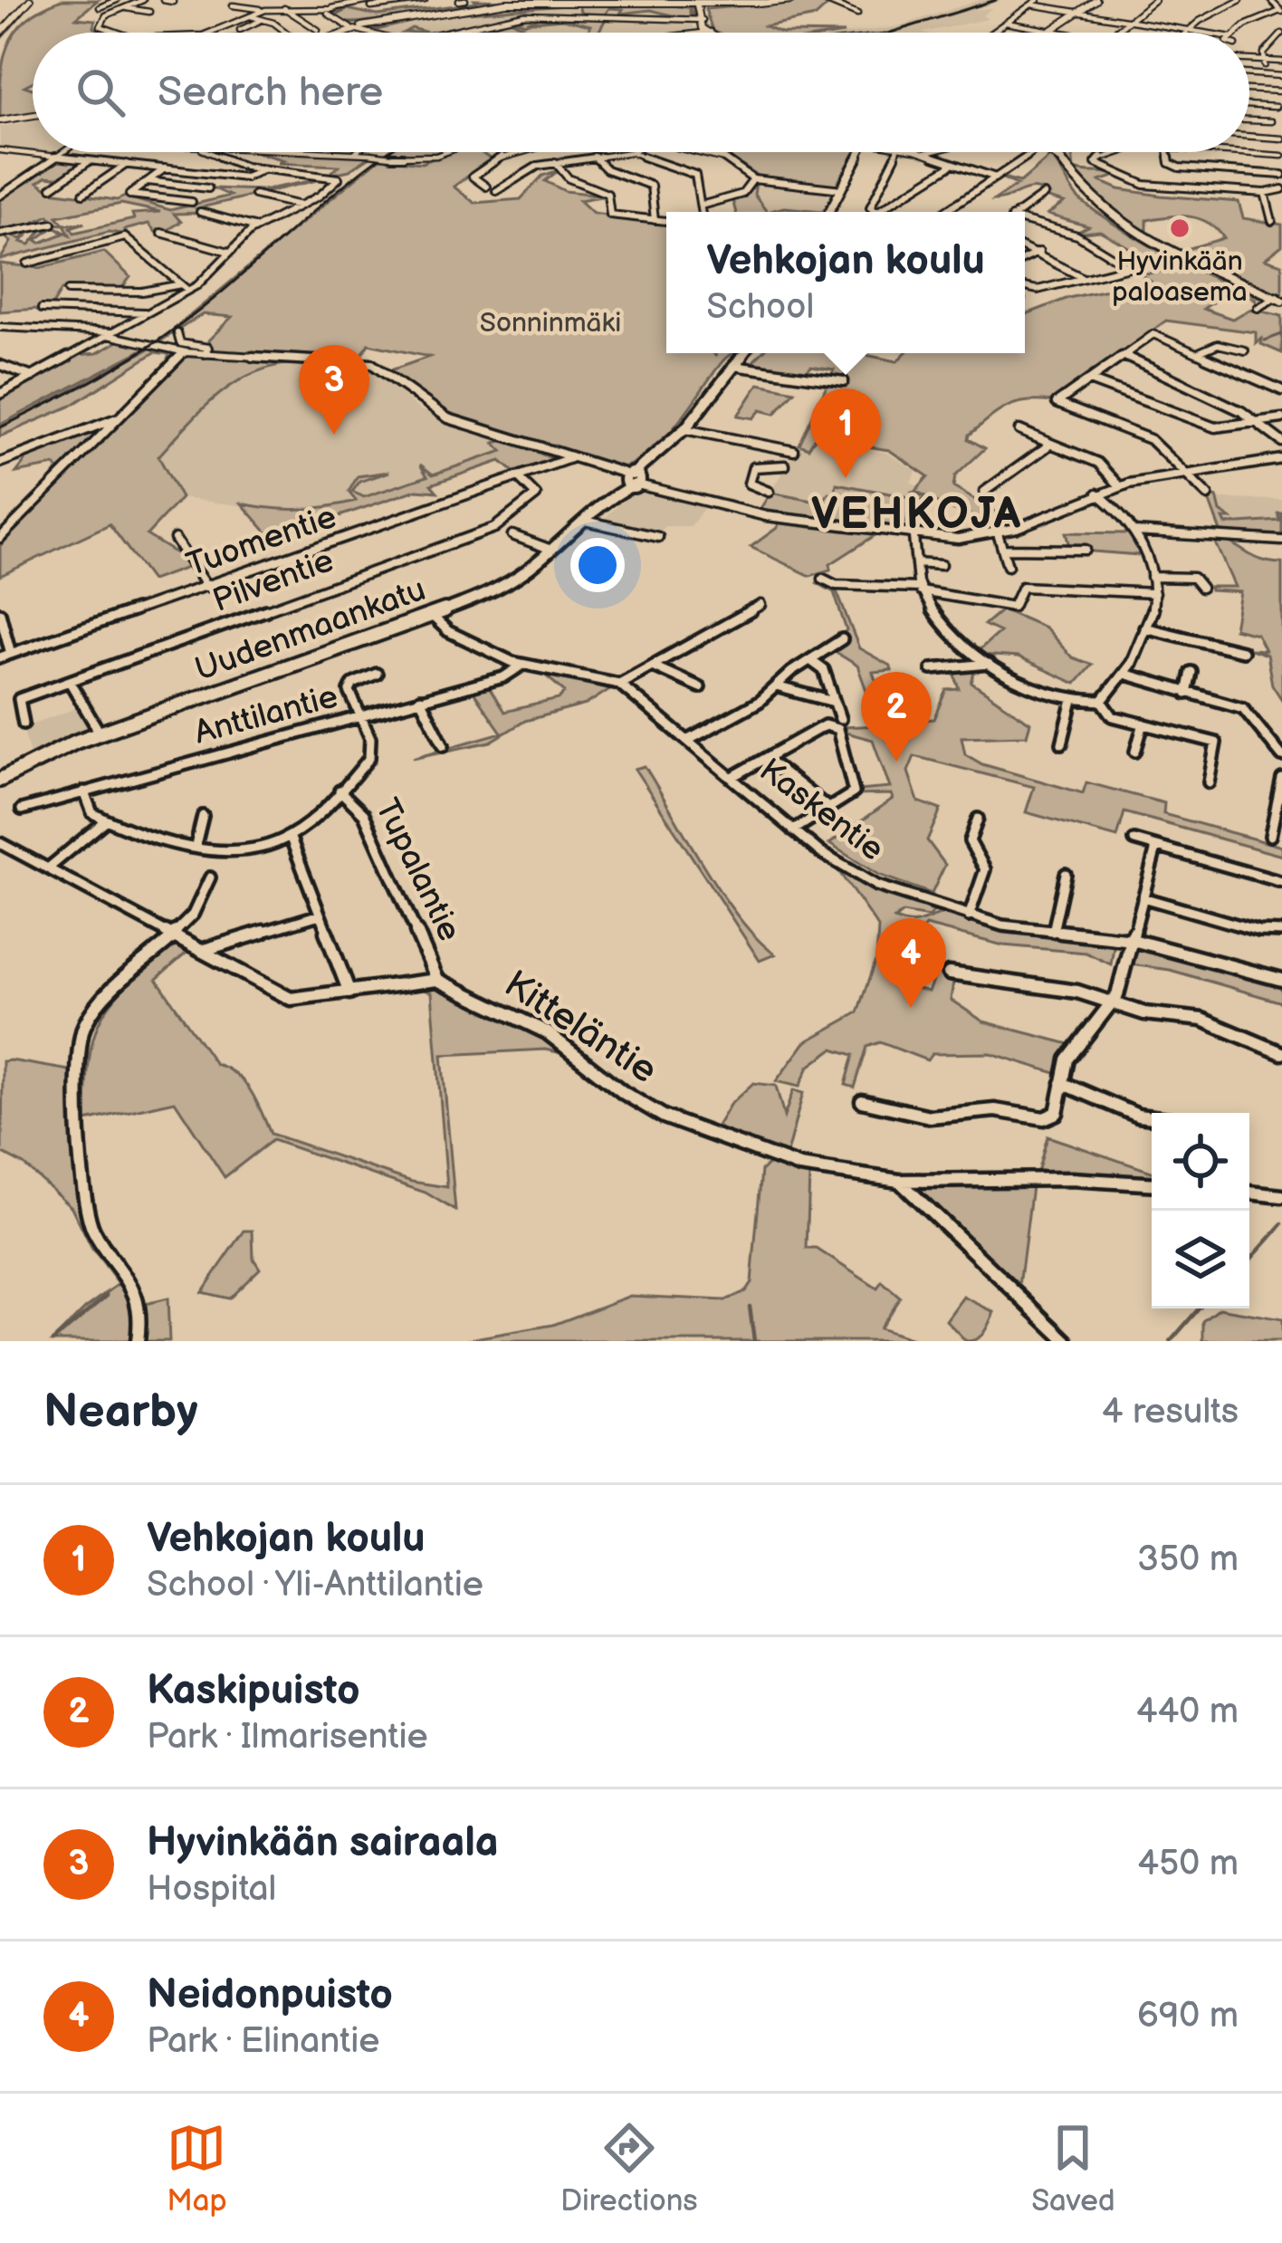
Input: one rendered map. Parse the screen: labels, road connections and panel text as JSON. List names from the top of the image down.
{
  "streets": {
    "main road": ["Uudenmaankatu"],
    "street": [
      "Tuomentie",
      "Pilventie",
      "Anttilantie",
      "Kaskentie",
      "Tupalantie",
      "Kitteläntie"
    ]
  },
  "crossings": [
    ["Tuomentie", "Pilventie"],
    ["Uudenmaankatu", "Kaskentie"],
    ["Anttilantie", "Kaskentie"],
    ["Tupalantie", "Kitteläntie"]
  ],
  "districts": ["VEHKOJA"],
  "parks": ["Sonninmäki"],
  "places": ["Hyvinkään paloasema"],
  "page": {
    "search": "Search here",
    "popup": ["Vehkojan koulu", "School"],
    "pins": [
      "3",
      "1",
      "2",
      "4"
    ],
    "heading": ["Nearby", "4 results"],
    "list": [
      {
        "mark": "1",
        "name": "Vehkojan koulu",
        "note": "School · Yli-Anttilantie",
        "value": "350 m"
      },
      {
        "mark": "2",
        "name": "Kaskipuisto",
        "note": "Park · Ilmarisentie",
        "value": "440 m"
      },
      {
        "mark": "3",
        "name": "Hyvinkään sairaala",
        "note": "Hospital",
        "value": "450 m"
      },
      {
        "mark": "4",
        "name": "Neidonpuisto",
        "note": "Park · Elinantie",
        "value": "690 m"
      }
    ],
    "nav": ["Map", "Directions", "Saved"]
  }
}
